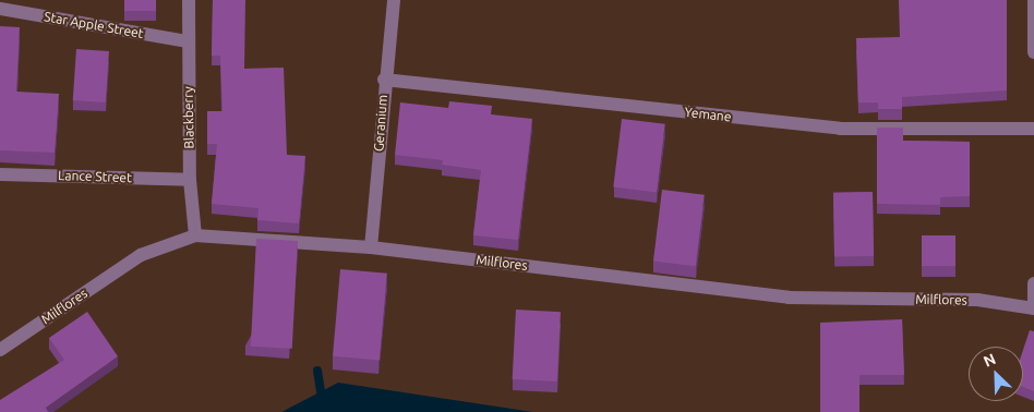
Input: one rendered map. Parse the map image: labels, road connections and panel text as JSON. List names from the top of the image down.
{
  "streets": {
    "street": [
      "Star Apple Street",
      "Yemane",
      "Blackberry",
      "Geranium",
      "Lance Street",
      "Milflores"
    ]
  },
  "crossings": [
    ["Star Apple Street", "Blackberry"],
    ["Yemane", "Geranium"],
    ["Blackberry", "Lance Street"],
    ["Blackberry", "Milflores"],
    ["Geranium", "Milflores"]
  ],
  "north": "top left"
}
